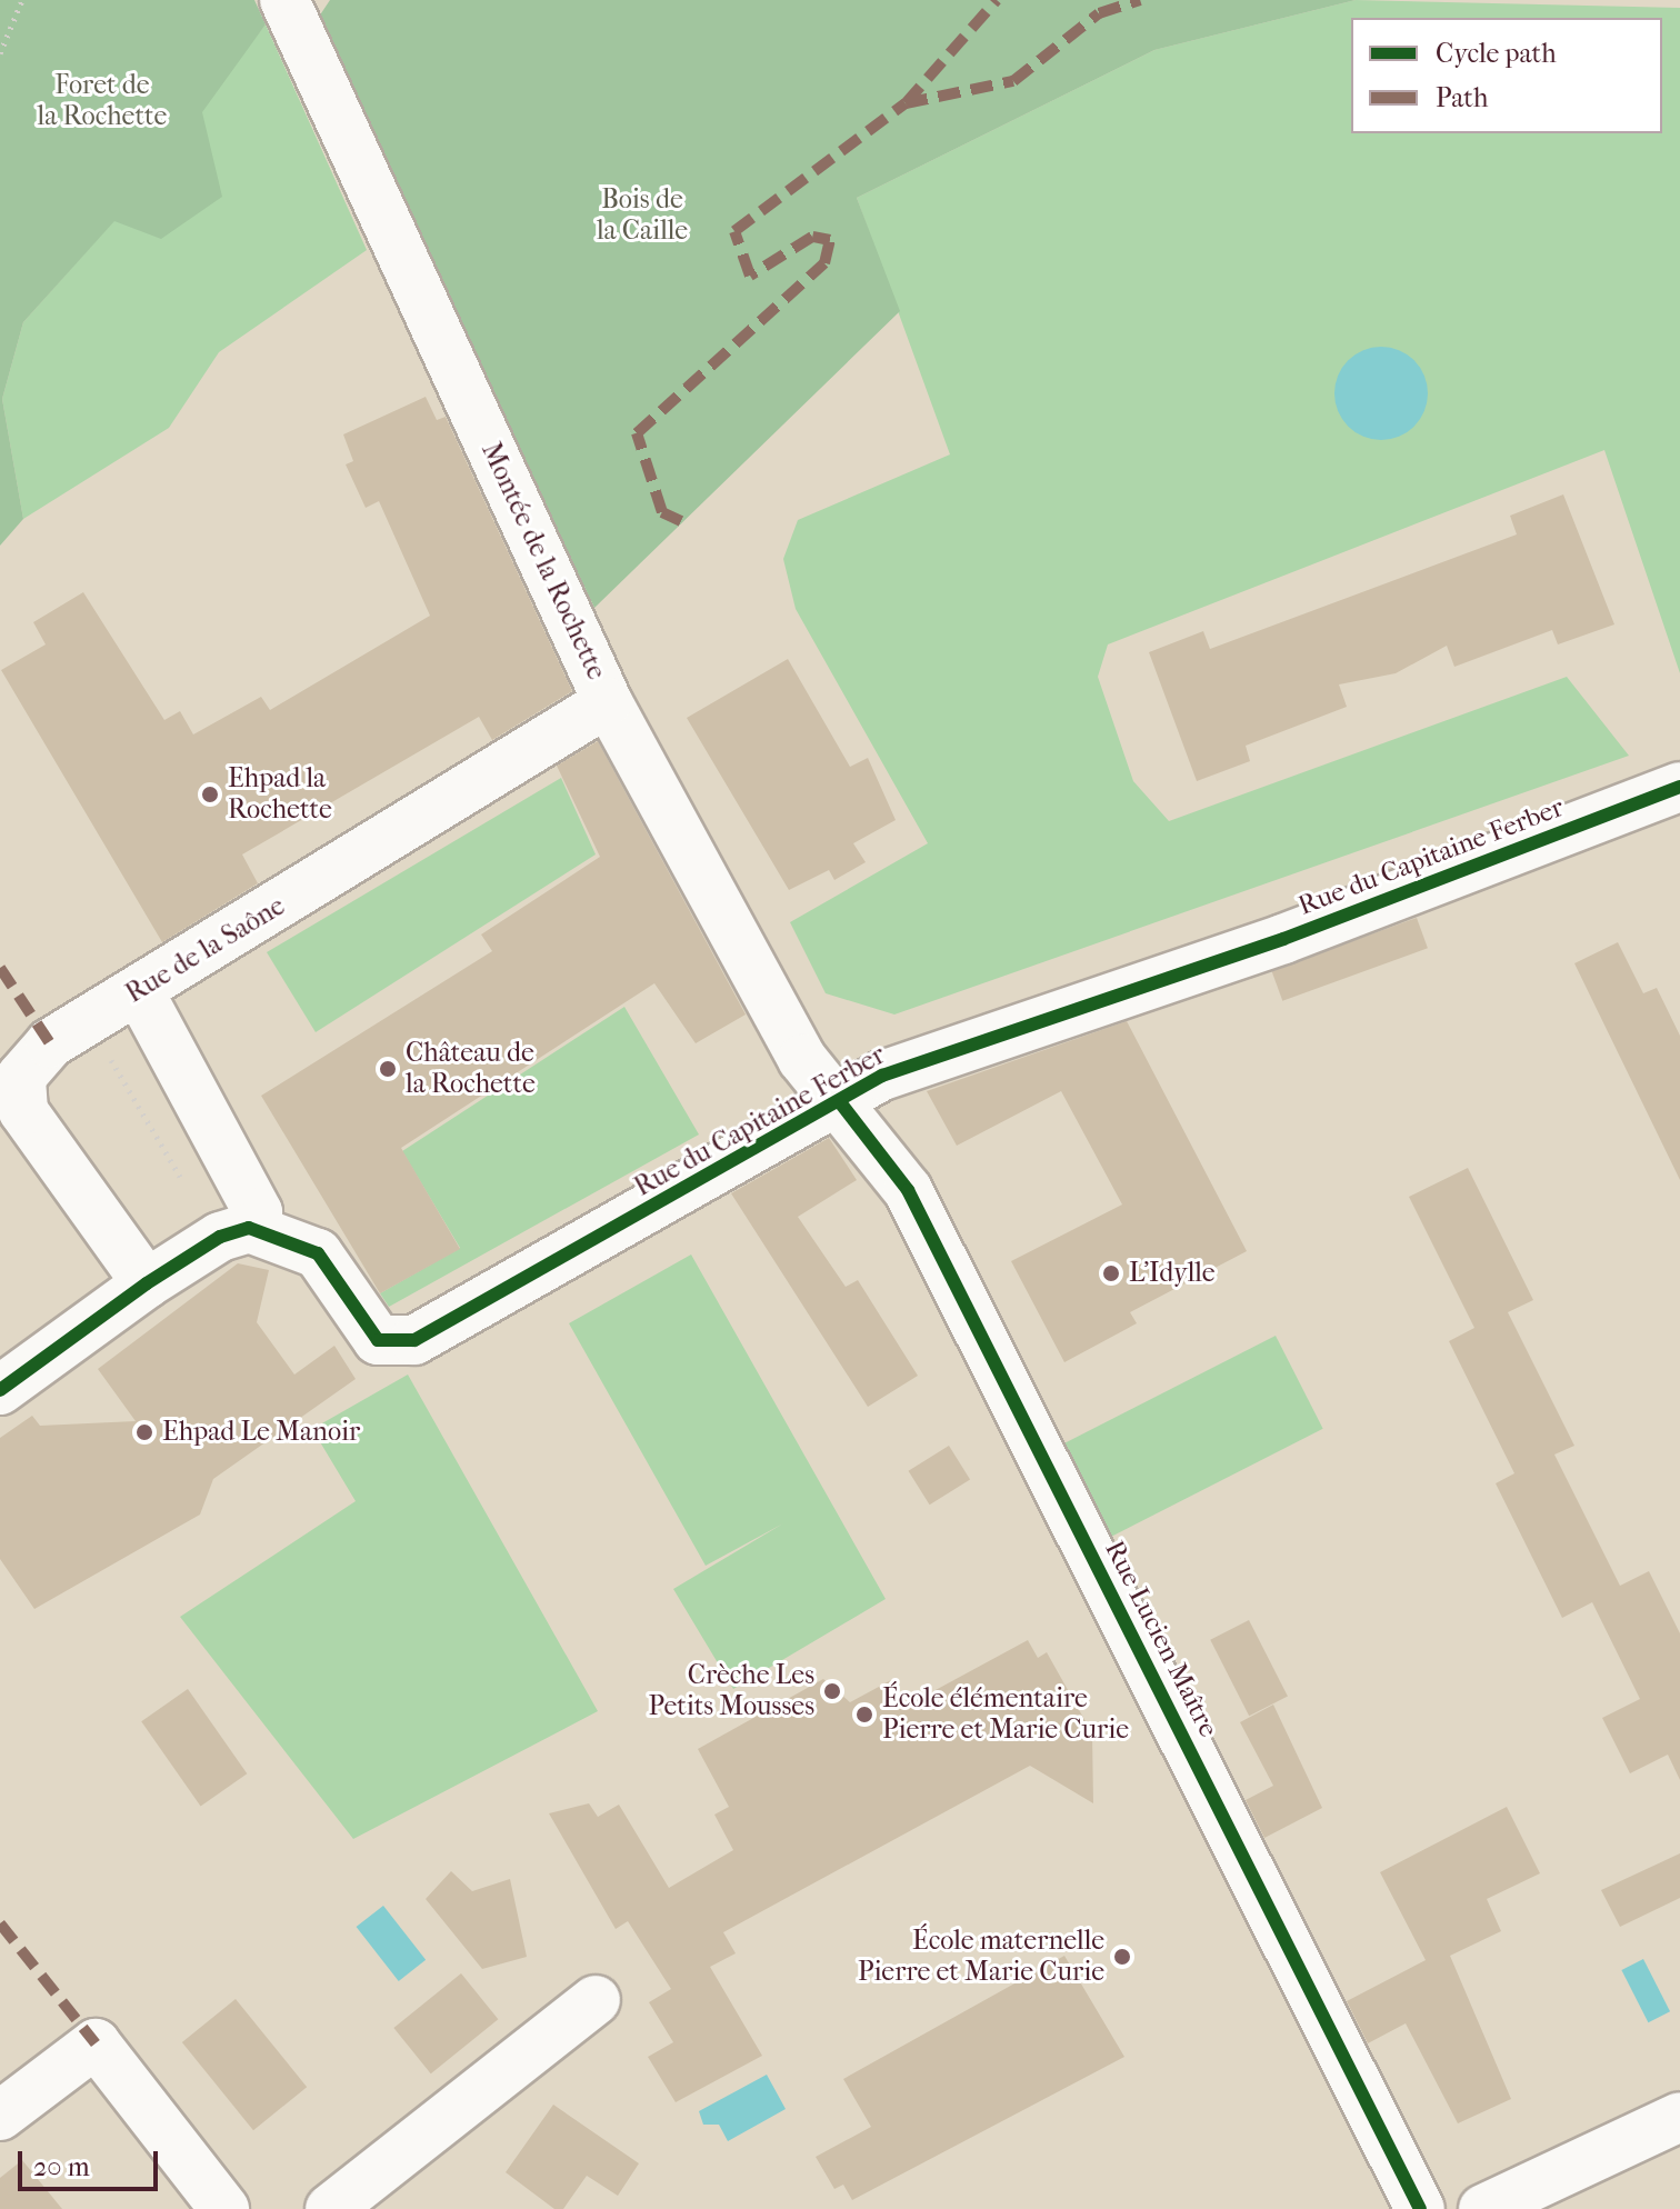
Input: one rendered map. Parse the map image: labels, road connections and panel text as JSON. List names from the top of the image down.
{
  "streets": {
    "street": [
      "Montée de la Rochette",
      "Rue du Capitaine Ferber",
      "Rue de la Saône",
      "Rue Lucien Maître"
    ]
  },
  "crossings": [
    ["Montée de la Rochette", "Rue du Capitaine Ferber"],
    ["Montée de la Rochette", "Rue de la Saône"],
    ["Montée de la Rochette", "Rue Lucien Maître"],
    ["Rue du Capitaine Ferber", "Rue Lucien Maître"]
  ],
  "parks": ["Foret de la Rochette", "Bois de la Caille"],
  "places": [
    "Ehpad la Rochette",
    "Château de la Rochette",
    "L'Idylle",
    "Ehpad Le Manoir",
    "Crèche Les Petits Mousses",
    "École élémentaire Pierre et Marie Curie",
    "École maternelle Pierre et Marie Curie"
  ],
  "legend": ["Cycle path", "Path"],
  "scale_bar": "20 m"
}
